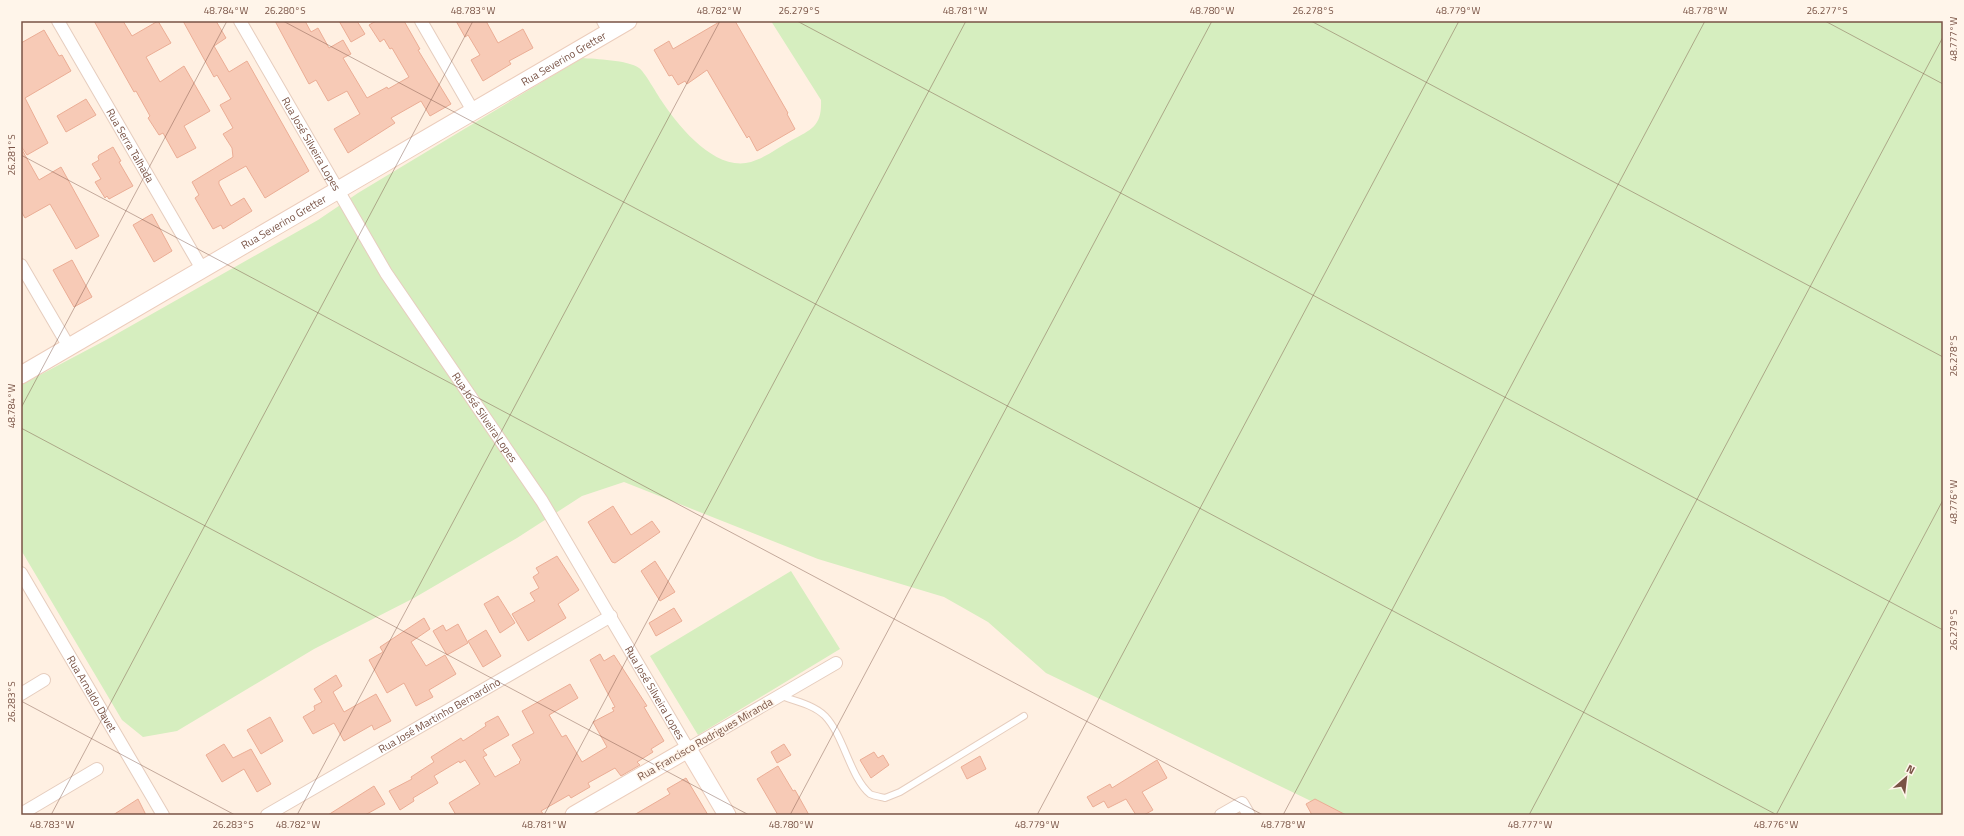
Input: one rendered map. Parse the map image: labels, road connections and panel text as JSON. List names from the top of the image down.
{
  "streets": {
    "street": [
      "Rua Severino Gretter",
      "Rua José Silveira Lopes",
      "Rua Serra Talhada",
      "Rua Arnaldo Davet",
      "Rua José Martinho Bernardino",
      "Rua Francisco Rodrigues Miranda"
    ]
  },
  "crossings": [
    ["Rua Severino Gretter", "Rua José Silveira Lopes"],
    ["Rua Severino Gretter", "Rua Serra Talhada"],
    ["Rua José Silveira Lopes", "Rua José Martinho Bernardino"],
    ["Rua José Silveira Lopes", "Rua Francisco Rodrigues Miranda"]
  ],
  "north": "top right",
  "coordinates": [
    "48.784°W",
    "26.280°S",
    "48.783°W",
    "48.782°W",
    "26.279°S",
    "48.781°W",
    "48.780°W",
    "26.278°S",
    "48.779°W",
    "48.778°W",
    "26.277°S",
    "48.777°W",
    "26.281°S",
    "48.776°W",
    "26.283°S"
  ]
}
